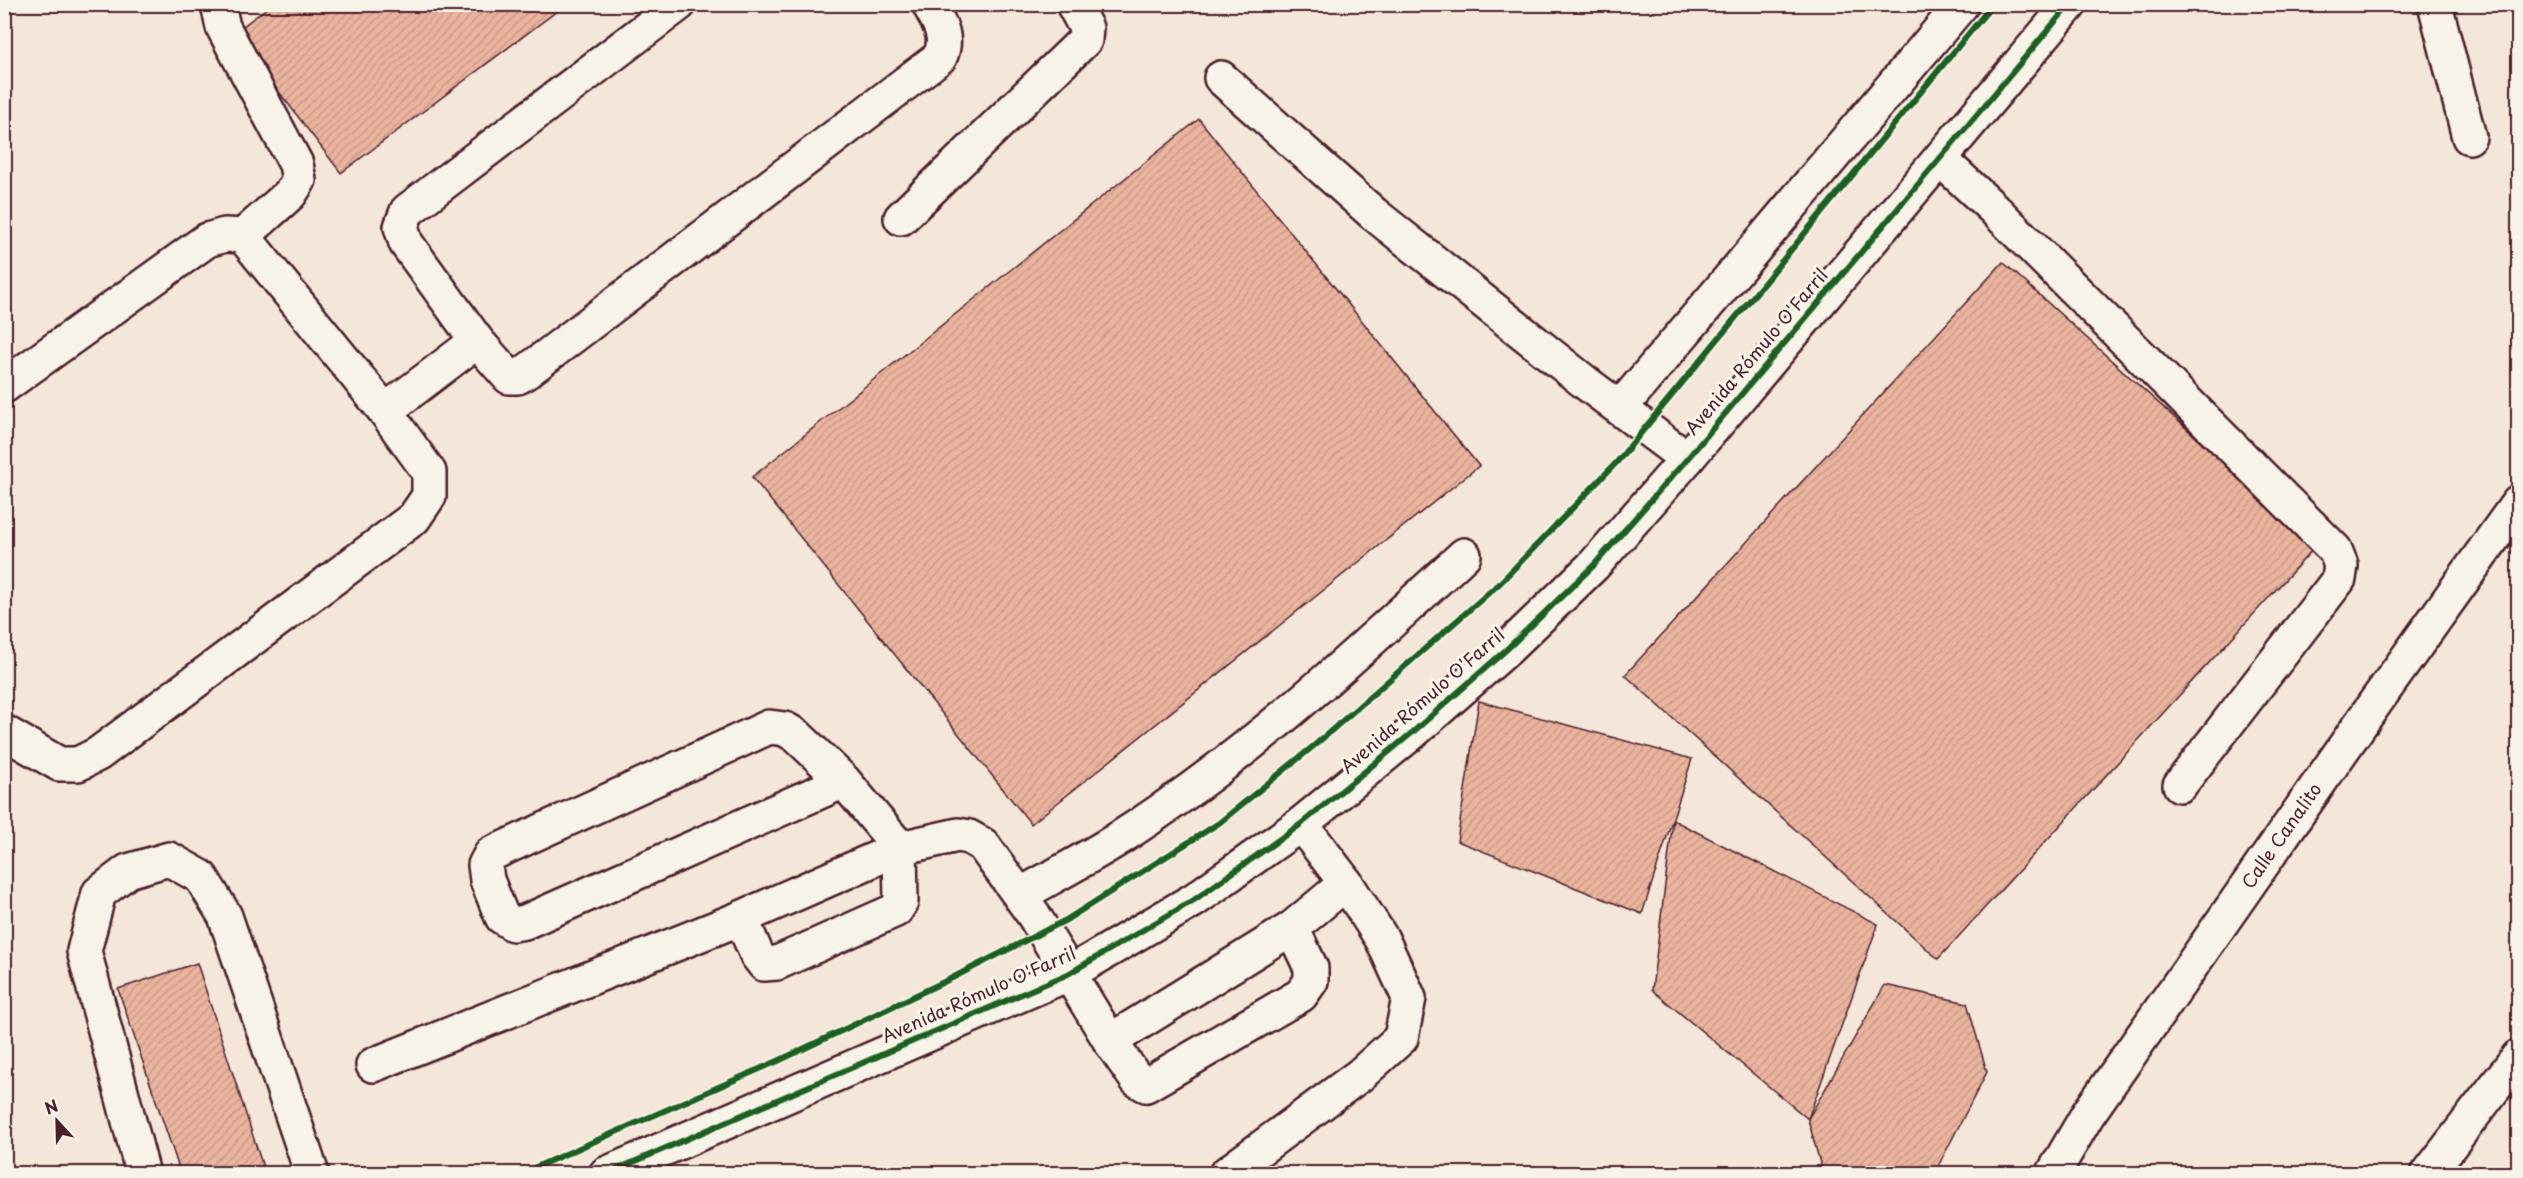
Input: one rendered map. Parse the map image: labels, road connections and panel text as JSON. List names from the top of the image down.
{
  "streets": {
    "street": ["Avenida Rómulo O'Farril", "Calle Canalito"]
  },
  "north": "top"
}
